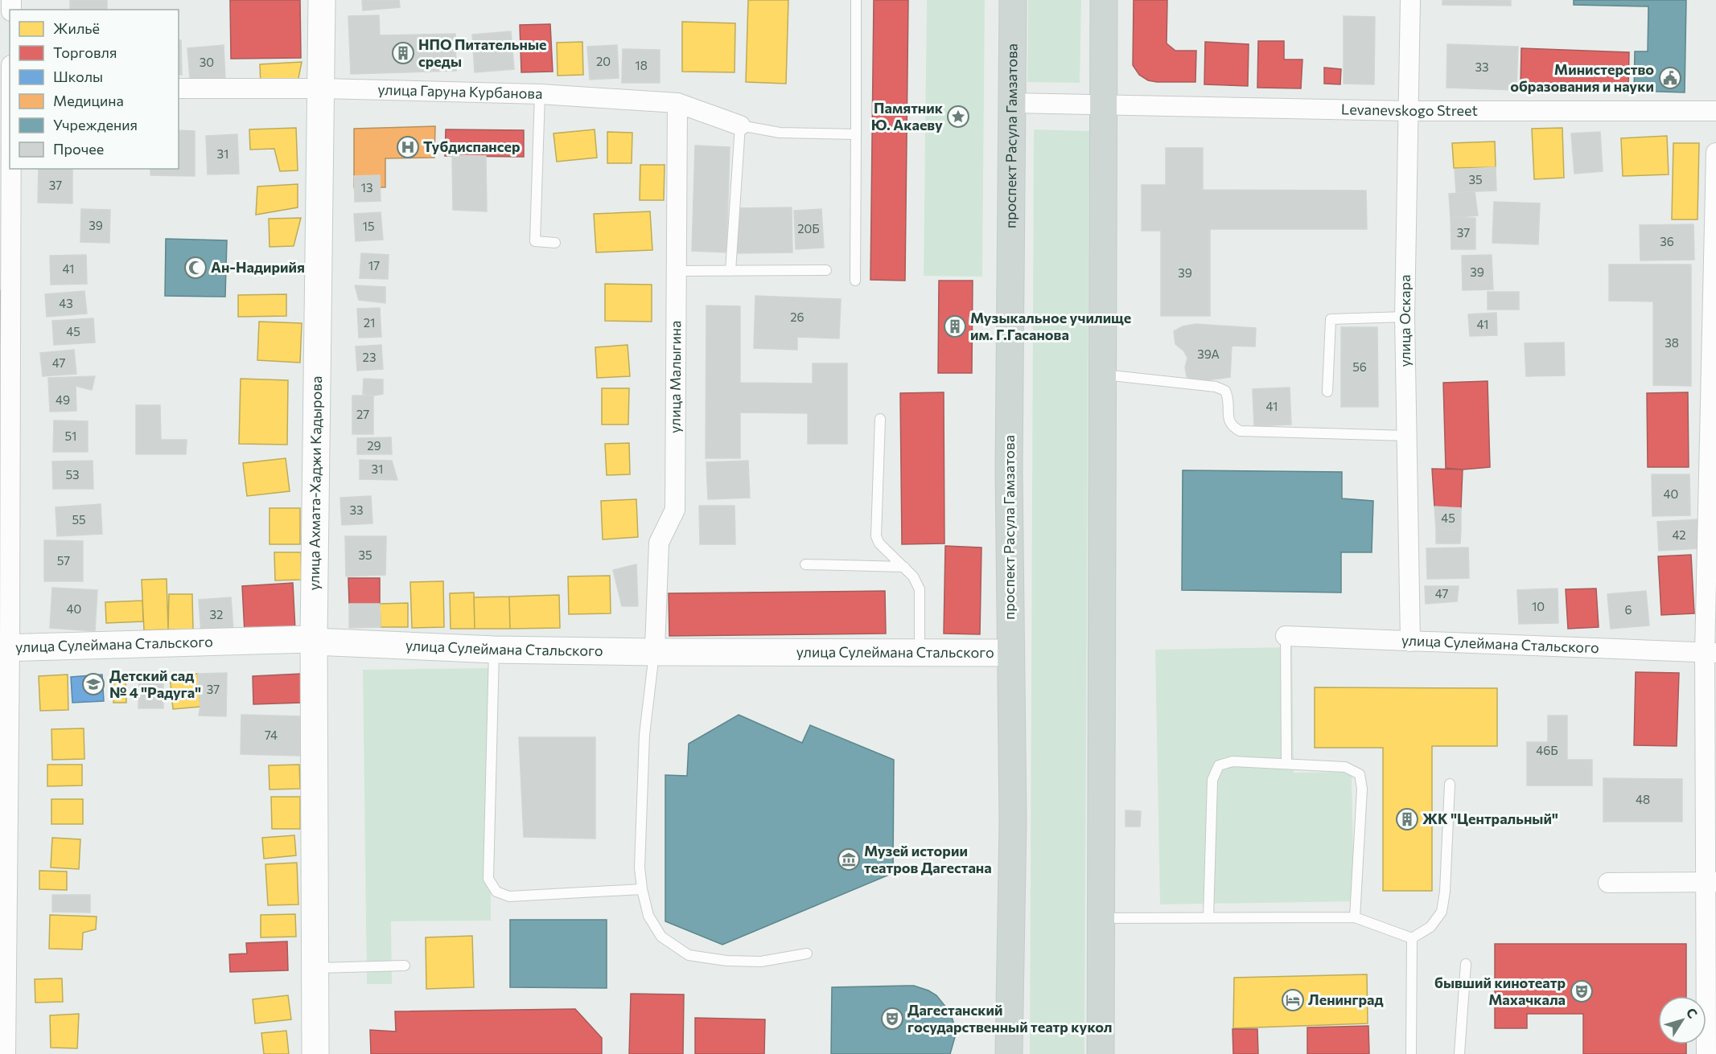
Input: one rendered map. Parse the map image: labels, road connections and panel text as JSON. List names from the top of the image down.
{
  "streets": {
    "main road": ["проспект Расула Гамзатова", "улица Ахмата-Хаджи Кадырова", "улица Сулеймана Стальского"],
    "street": [
      "улица Гаруна Курбанова",
      "Levanevskogo Street",
      "улица Оскара",
      "улица Малыгина"
    ]
  },
  "crossings": [
    ["улица Гаруна Курбанова", "улица Малыгина"],
    ["улица Гаруна Курбанова", "улица Ахмата-Хаджи Кадырова"],
    ["Levanevskogo Street", "проспект Расула Гамзатова"],
    ["Levanevskogo Street", "улица Оскара"],
    ["проспект Расула Гамзатова", "улица Сулеймана Стальского"],
    ["улица Оскара", "улица Сулеймана Стальского"],
    ["улица Малыгина", "улица Сулеймана Стальского"],
    ["улица Ахмата-Хаджи Кадырова", "улица Сулеймана Стальского"]
  ],
  "places": {
    "building": ["НПО Питательные среды", "Музыкальное училище им. Г.Гасанова", "ЖК \"Центральный\""],
    "public building": ["Министерство образования и науки"],
    "place": ["Памятник Ю. Акаеву"],
    "hospital": ["Тубдиспансер"],
    "mosque": ["Ан-Надирийя"],
    "school or university": ["Детский сад № 4 \"Радуга\""],
    "museum": ["Музей истории театров Дагестана"],
    "theatre": ["бывший кинотеатр Махачкала", "Дагестанский государственный театр кукол"],
    "hotel": ["Ленинград"]
  },
  "house_numbers": [
    "20",
    "30",
    "18",
    "33",
    "31",
    "35",
    "37",
    "13",
    "39",
    "15",
    "20Б",
    "37",
    "36",
    "17",
    "41",
    "39",
    "39",
    "43",
    "26",
    "21",
    "41",
    "45",
    "38",
    "39А",
    "23",
    "47",
    "56",
    "49",
    "41",
    "27",
    "51",
    "29",
    "31",
    "53",
    "40",
    "33",
    "45",
    "55",
    "42",
    "35",
    "57",
    "47",
    "10",
    "40",
    "6",
    "32",
    "37",
    "74",
    "46Б",
    "48"
  ],
  "legend": [
    "Жильё",
    "Торговля",
    "Школы",
    "Медицина",
    "Учреждения",
    "Прочее"
  ],
  "north": "top right"
}
